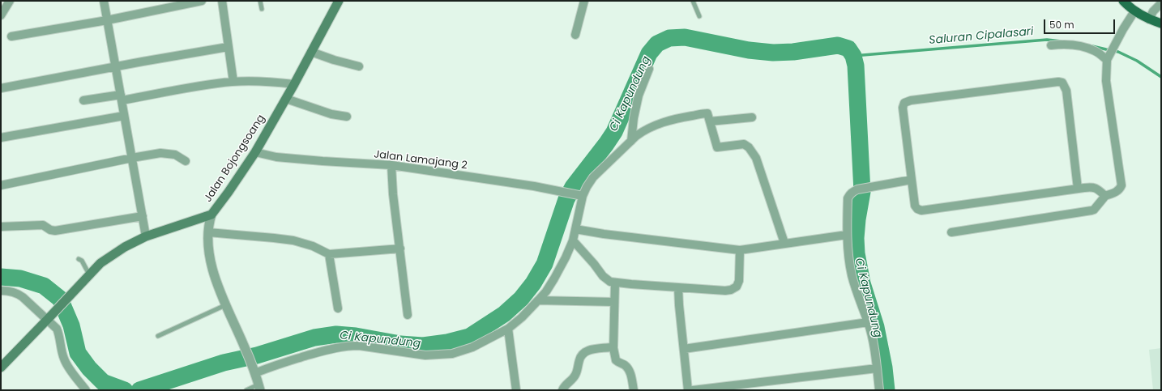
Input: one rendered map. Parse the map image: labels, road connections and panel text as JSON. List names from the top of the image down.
{
  "streets": {
    "main road": ["Jalan Bojongsoang"],
    "street": ["Jalan Lamajang 2"]
  },
  "crossings": [
    ["Jalan Bojongsoang", "Jalan Lamajang 2"]
  ],
  "water": ["Saluran Cipalasari", "Ci Kapundung"],
  "scale_bar": "50 m"
}
